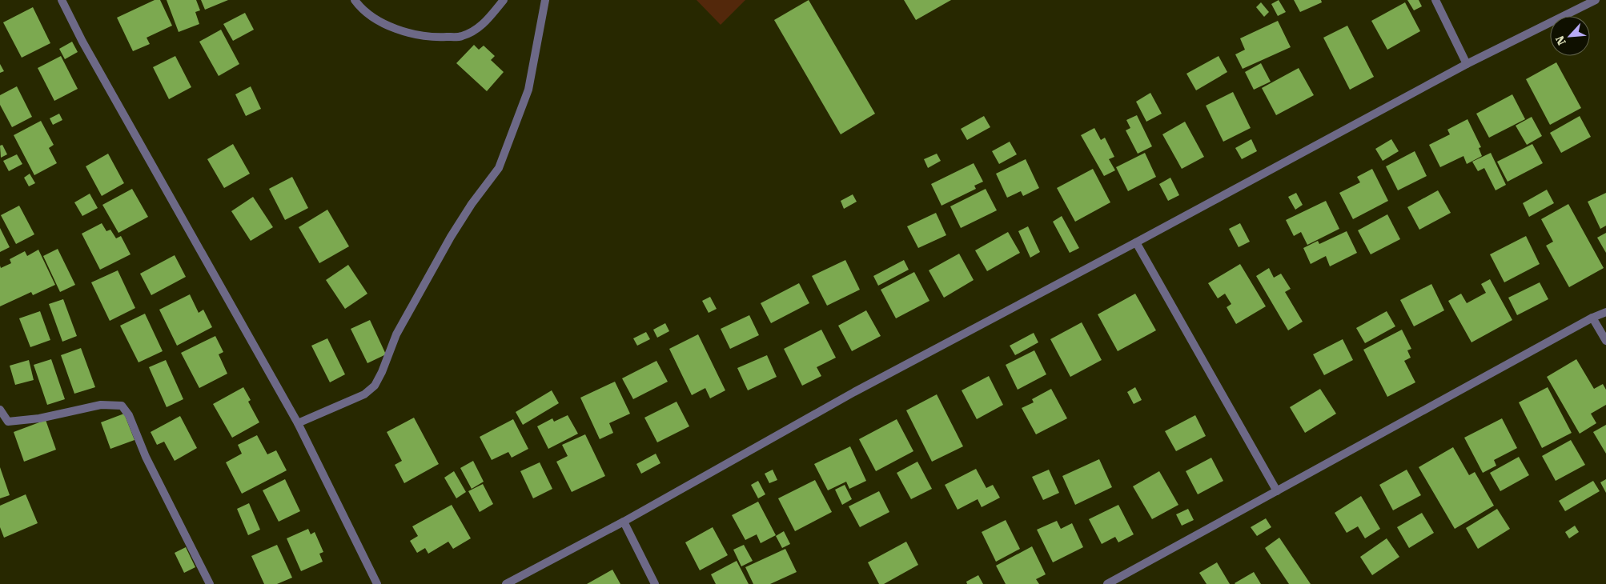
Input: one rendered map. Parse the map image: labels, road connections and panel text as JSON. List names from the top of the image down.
{
  "north": "bottom left"
}
